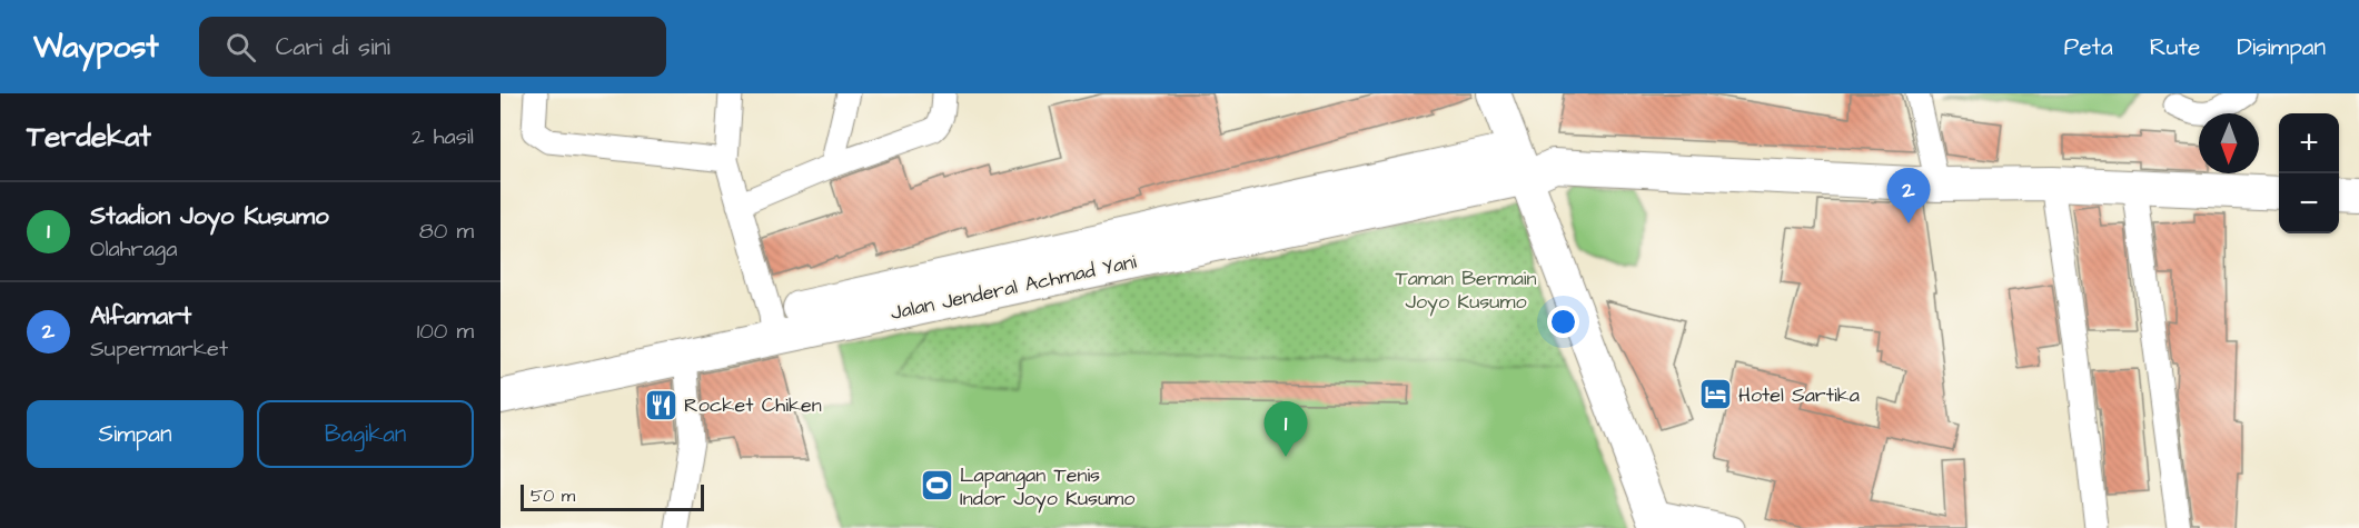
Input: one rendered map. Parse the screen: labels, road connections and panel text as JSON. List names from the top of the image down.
{
  "streets": {
    "main road": ["Jalan Jenderal Achmad Yani"]
  },
  "parks": ["Taman Bermain Joyo Kusumo"],
  "places": {
    "hotel": ["Hotel Sartika"],
    "restaurant": ["Rocket Chiken"],
    "sports": ["Lapangan Tenis Indor Joyo Kusumo"]
  },
  "scale_bar": "50 m",
  "north": "bottom",
  "page": {
    "header": "Waypost",
    "search": "Cari di sini",
    "nav": ["Peta", "Rute", "Disimpan"],
    "heading": ["Terdekat", "2 hasil"],
    "map_buttons": ["+", "−"],
    "pins": ["2", "1"],
    "list": [
      {
        "mark": "1",
        "name": "Stadion Joyo Kusumo",
        "note": "Olahraga",
        "value": "80 m"
      },
      {
        "mark": "2",
        "name": "Alfamart",
        "note": "Supermarket",
        "value": "100 m"
      }
    ],
    "buttons": ["Simpan", "Bagikan"],
    "scale": "50 m"
  }
}
